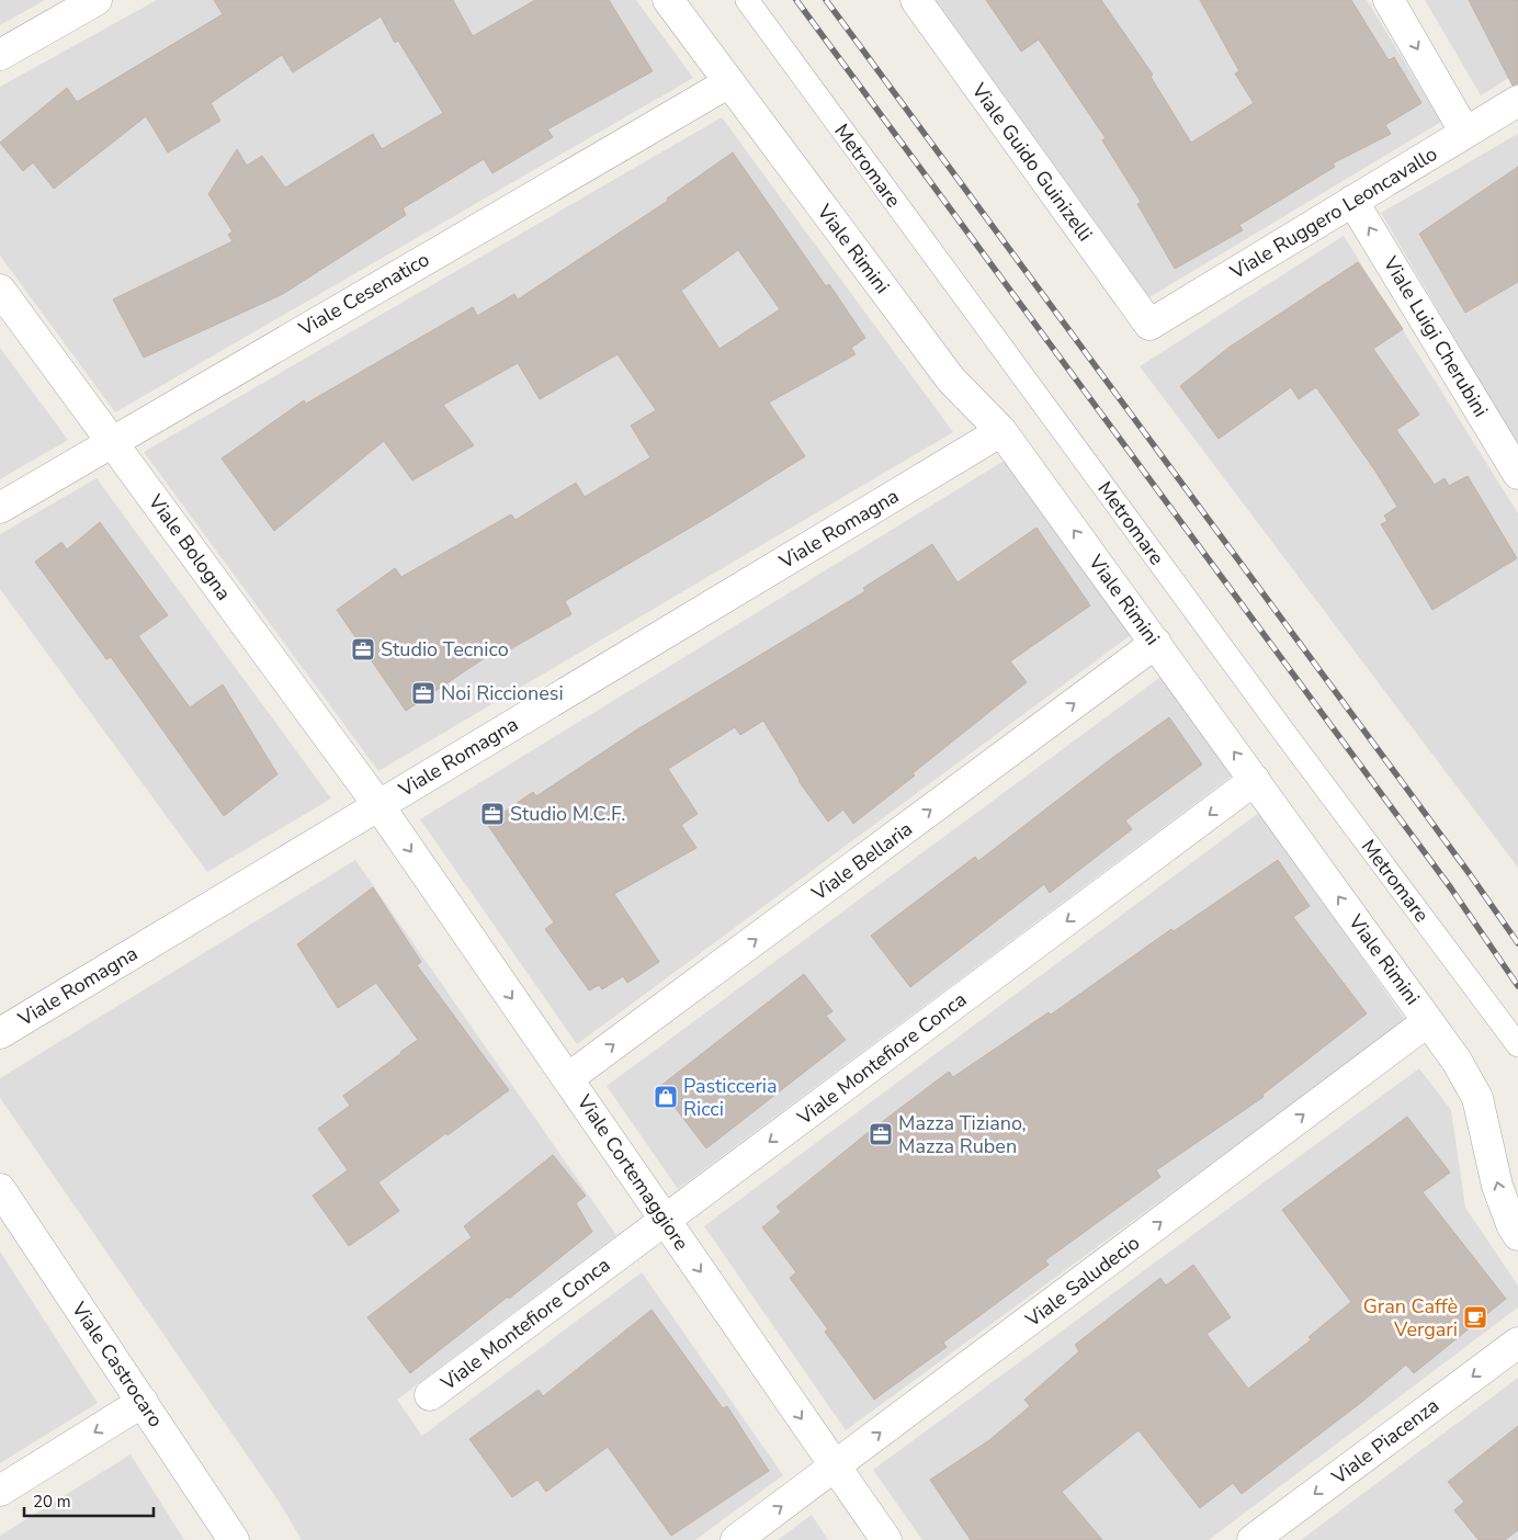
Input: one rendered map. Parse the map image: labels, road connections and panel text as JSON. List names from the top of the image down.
{
  "streets": {
    "street": [
      "Viale Guido Guinizelli",
      "Viale Ruggero Leoncavallo",
      "Viale Rimini",
      "Viale Cesenatico",
      "Viale Luigi Cherubini",
      "Viale Romagna",
      "Viale Bologna",
      "Viale Bellaria",
      "Viale Montefiore Conca",
      "Viale Cortemaggiore",
      "Viale Saludecio",
      "Viale Castrocaro",
      "Viale Piacenza"
    ],
    "lane": ["Metromare"]
  },
  "crossings": [
    ["Viale Guido Guinizelli", "Viale Ruggero Leoncavallo"],
    ["Viale Ruggero Leoncavallo", "Viale Luigi Cherubini"],
    ["Viale Rimini", "Viale Cesenatico"],
    ["Viale Rimini", "Viale Romagna"],
    ["Viale Rimini", "Viale Bellaria"],
    ["Viale Rimini", "Viale Montefiore Conca"],
    ["Viale Rimini", "Viale Saludecio"],
    ["Viale Cesenatico", "Viale Bologna"],
    ["Viale Romagna", "Viale Bologna"],
    ["Viale Romagna", "Viale Cortemaggiore"],
    ["Viale Bologna", "Viale Cortemaggiore"],
    ["Viale Bellaria", "Viale Cortemaggiore"],
    ["Viale Montefiore Conca", "Viale Cortemaggiore"],
    ["Viale Cortemaggiore", "Viale Saludecio"]
  ],
  "one_way": [
    "Viale Rimini",
    "Viale Luigi Cherubini",
    "Viale Bellaria",
    "Viale Montefiore Conca",
    "Viale Cortemaggiore",
    "Viale Saludecio",
    "Viale Piacenza"
  ],
  "places": {
    "office": [
      "Studio Tecnico",
      "Noi Riccionesi",
      "Studio M.C.F.",
      "Mazza Tiziano, Mazza Ruben"
    ],
    "shop": ["Pasticceria Ricci"],
    "cafe": ["Gran Caffè Vergari"]
  },
  "scale_bar": "20 m"
}
